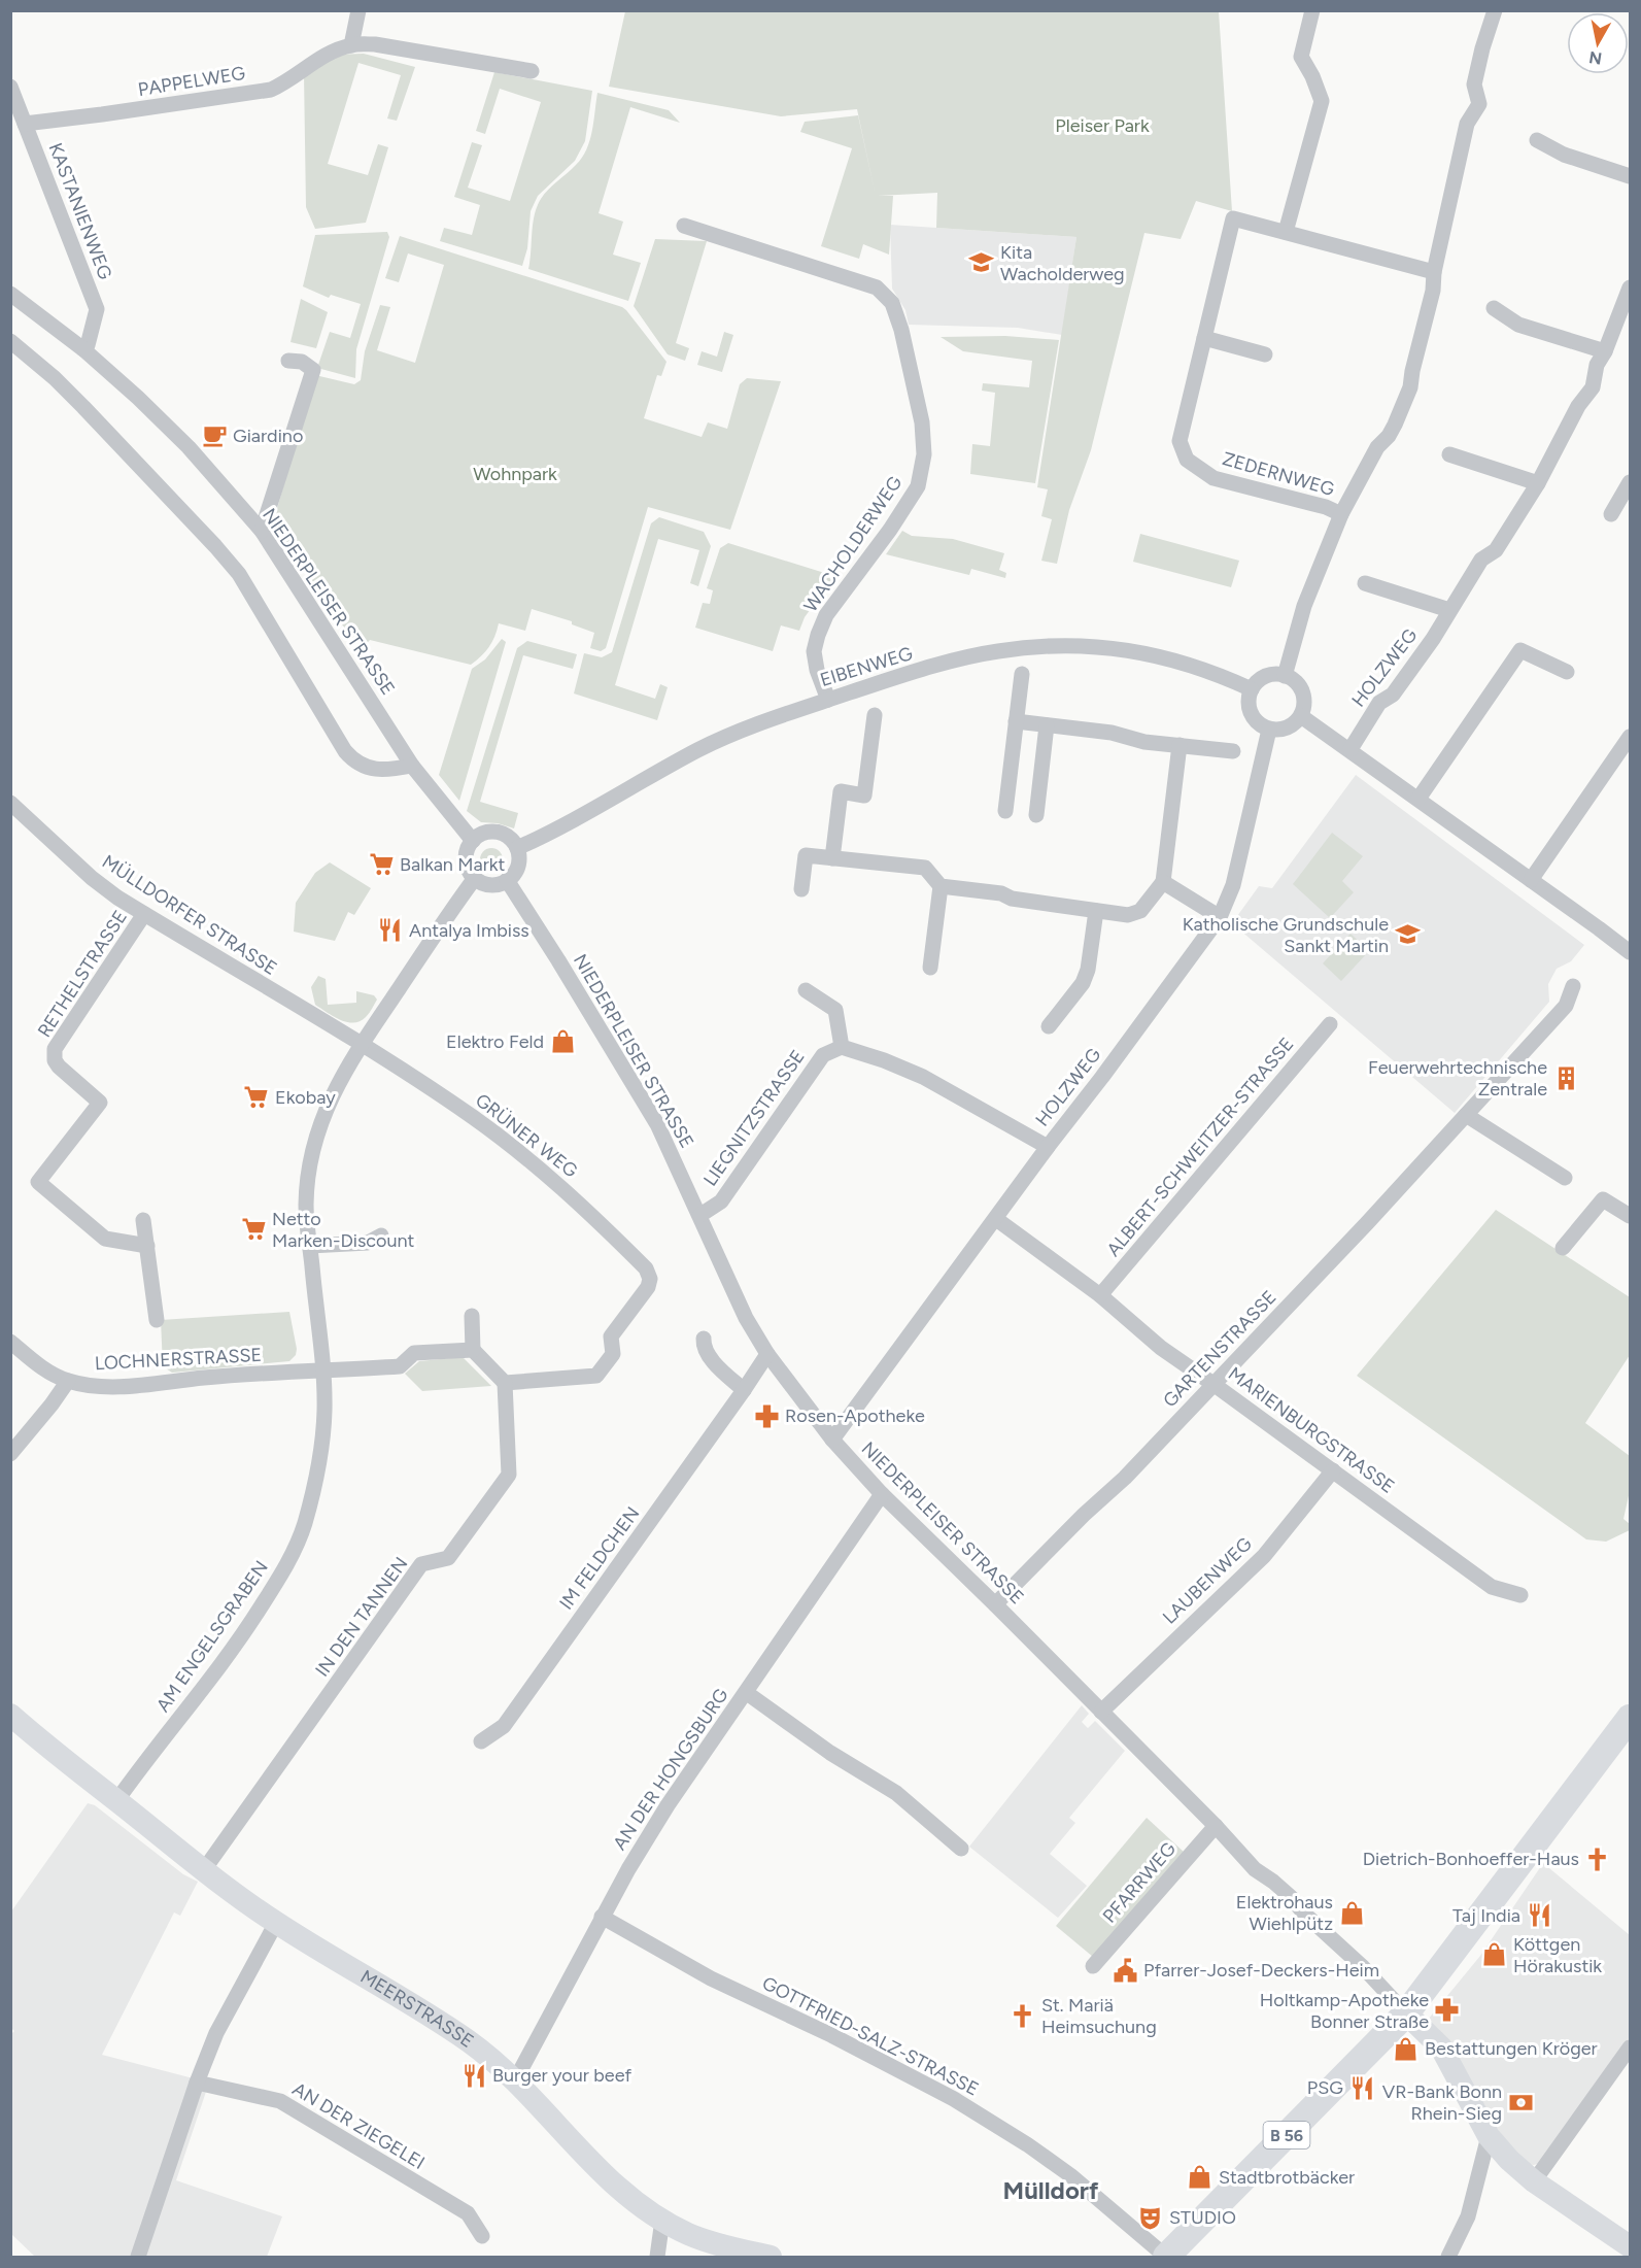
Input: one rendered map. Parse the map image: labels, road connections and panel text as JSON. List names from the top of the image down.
{
  "streets": {
    "main road": ["B 56"],
    "street": [
      "PAPPELWEG",
      "KASTANIENWEG",
      "ZEDERNWEG",
      "WACHOLDERWEG",
      "NIEDERPLEISER STRASSE",
      "EIBENWEG",
      "HOLZWEG",
      "MÜLLDORFER STRASSE",
      "RETHELSTRASSE",
      "LIEGNITZSTRASSE",
      "GRÜNER WEG",
      "ALBERT-SCHWEITZER-STRASSE",
      "GARTENSTRASSE",
      "LOCHNERSTRASSE",
      "MARIENBURGSTRASSE",
      "IM FELDCHEN",
      "LAUBENWEG",
      "IN DEN TANNEN",
      "AM ENGELSGRABEN",
      "AN DER HONGSBURG",
      "PFARRWEG",
      "MEERSTRASSE",
      "GOTTFRIED-SALZ-STRASSE",
      "AN DER ZIEGELEI"
    ]
  },
  "crossings": [
    ["PAPPELWEG", "KASTANIENWEG"],
    ["KASTANIENWEG", "NIEDERPLEISER STRASSE"],
    ["ZEDERNWEG", "EIBENWEG"],
    ["ZEDERNWEG", "HOLZWEG"],
    ["WACHOLDERWEG", "EIBENWEG"],
    ["NIEDERPLEISER STRASSE", "EIBENWEG"],
    ["NIEDERPLEISER STRASSE", "HOLZWEG"],
    ["NIEDERPLEISER STRASSE", "LIEGNITZSTRASSE"],
    ["NIEDERPLEISER STRASSE", "GARTENSTRASSE"],
    ["NIEDERPLEISER STRASSE", "IM FELDCHEN"],
    ["NIEDERPLEISER STRASSE", "LAUBENWEG"],
    ["NIEDERPLEISER STRASSE", "AM ENGELSGRABEN"],
    ["NIEDERPLEISER STRASSE", "AN DER HONGSBURG"],
    ["NIEDERPLEISER STRASSE", "PFARRWEG"],
    ["NIEDERPLEISER STRASSE", "B 56"],
    ["EIBENWEG", "HOLZWEG"],
    ["EIBENWEG", "AM ENGELSGRABEN"],
    ["HOLZWEG", "MARIENBURGSTRASSE"],
    ["MÜLLDORFER STRASSE", "RETHELSTRASSE"],
    ["MÜLLDORFER STRASSE", "GRÜNER WEG"],
    ["MÜLLDORFER STRASSE", "AM ENGELSGRABEN"],
    ["GRÜNER WEG", "IN DEN TANNEN"],
    ["GRÜNER WEG", "AM ENGELSGRABEN"],
    ["ALBERT-SCHWEITZER-STRASSE", "MARIENBURGSTRASSE"],
    ["GARTENSTRASSE", "MARIENBURGSTRASSE"],
    ["LOCHNERSTRASSE", "AM ENGELSGRABEN"],
    ["MARIENBURGSTRASSE", "LAUBENWEG"],
    ["IN DEN TANNEN", "MEERSTRASSE"],
    ["AM ENGELSGRABEN", "MEERSTRASSE"],
    ["AN DER HONGSBURG", "MEERSTRASSE"],
    ["AN DER HONGSBURG", "GOTTFRIED-SALZ-STRASSE"],
    ["GOTTFRIED-SALZ-STRASSE", "B 56"]
  ],
  "districts": ["Mülldorf"],
  "parks": ["Pleiser Park", "Wohnpark"],
  "places": {
    "school or university": ["Kita Wacholderweg", "Katholische Grundschule Sankt Martin"],
    "cafe": ["Giardino"],
    "supermarket": ["Balkan Markt", "Ekobay", "Netto Marken-Discount"],
    "restaurant": [
      "Antalya Imbiss",
      "Taj India",
      "Burger your beef",
      "PSG"
    ],
    "shop": [
      "Elektro Feld",
      "Elektrohaus Wiehlpütz",
      "Köttgen Hörakustik",
      "Bestattungen Kröger",
      "Stadtbrotbäcker"
    ],
    "building": ["Feuerwehrtechnische Zentrale"],
    "pharmacy": ["Rosen-Apotheke", "Holtkamp-Apotheke Bonner Straße"],
    "church": ["Dietrich-Bonhoeffer-Haus", "St. Mariä Heimsuchung"],
    "public building": ["Pfarrer-Josef-Deckers-Heim"],
    "bank": ["VR-Bank Bonn Rhein-Sieg"],
    "theatre": ["STUDIO"]
  },
  "north": "bottom"
}
